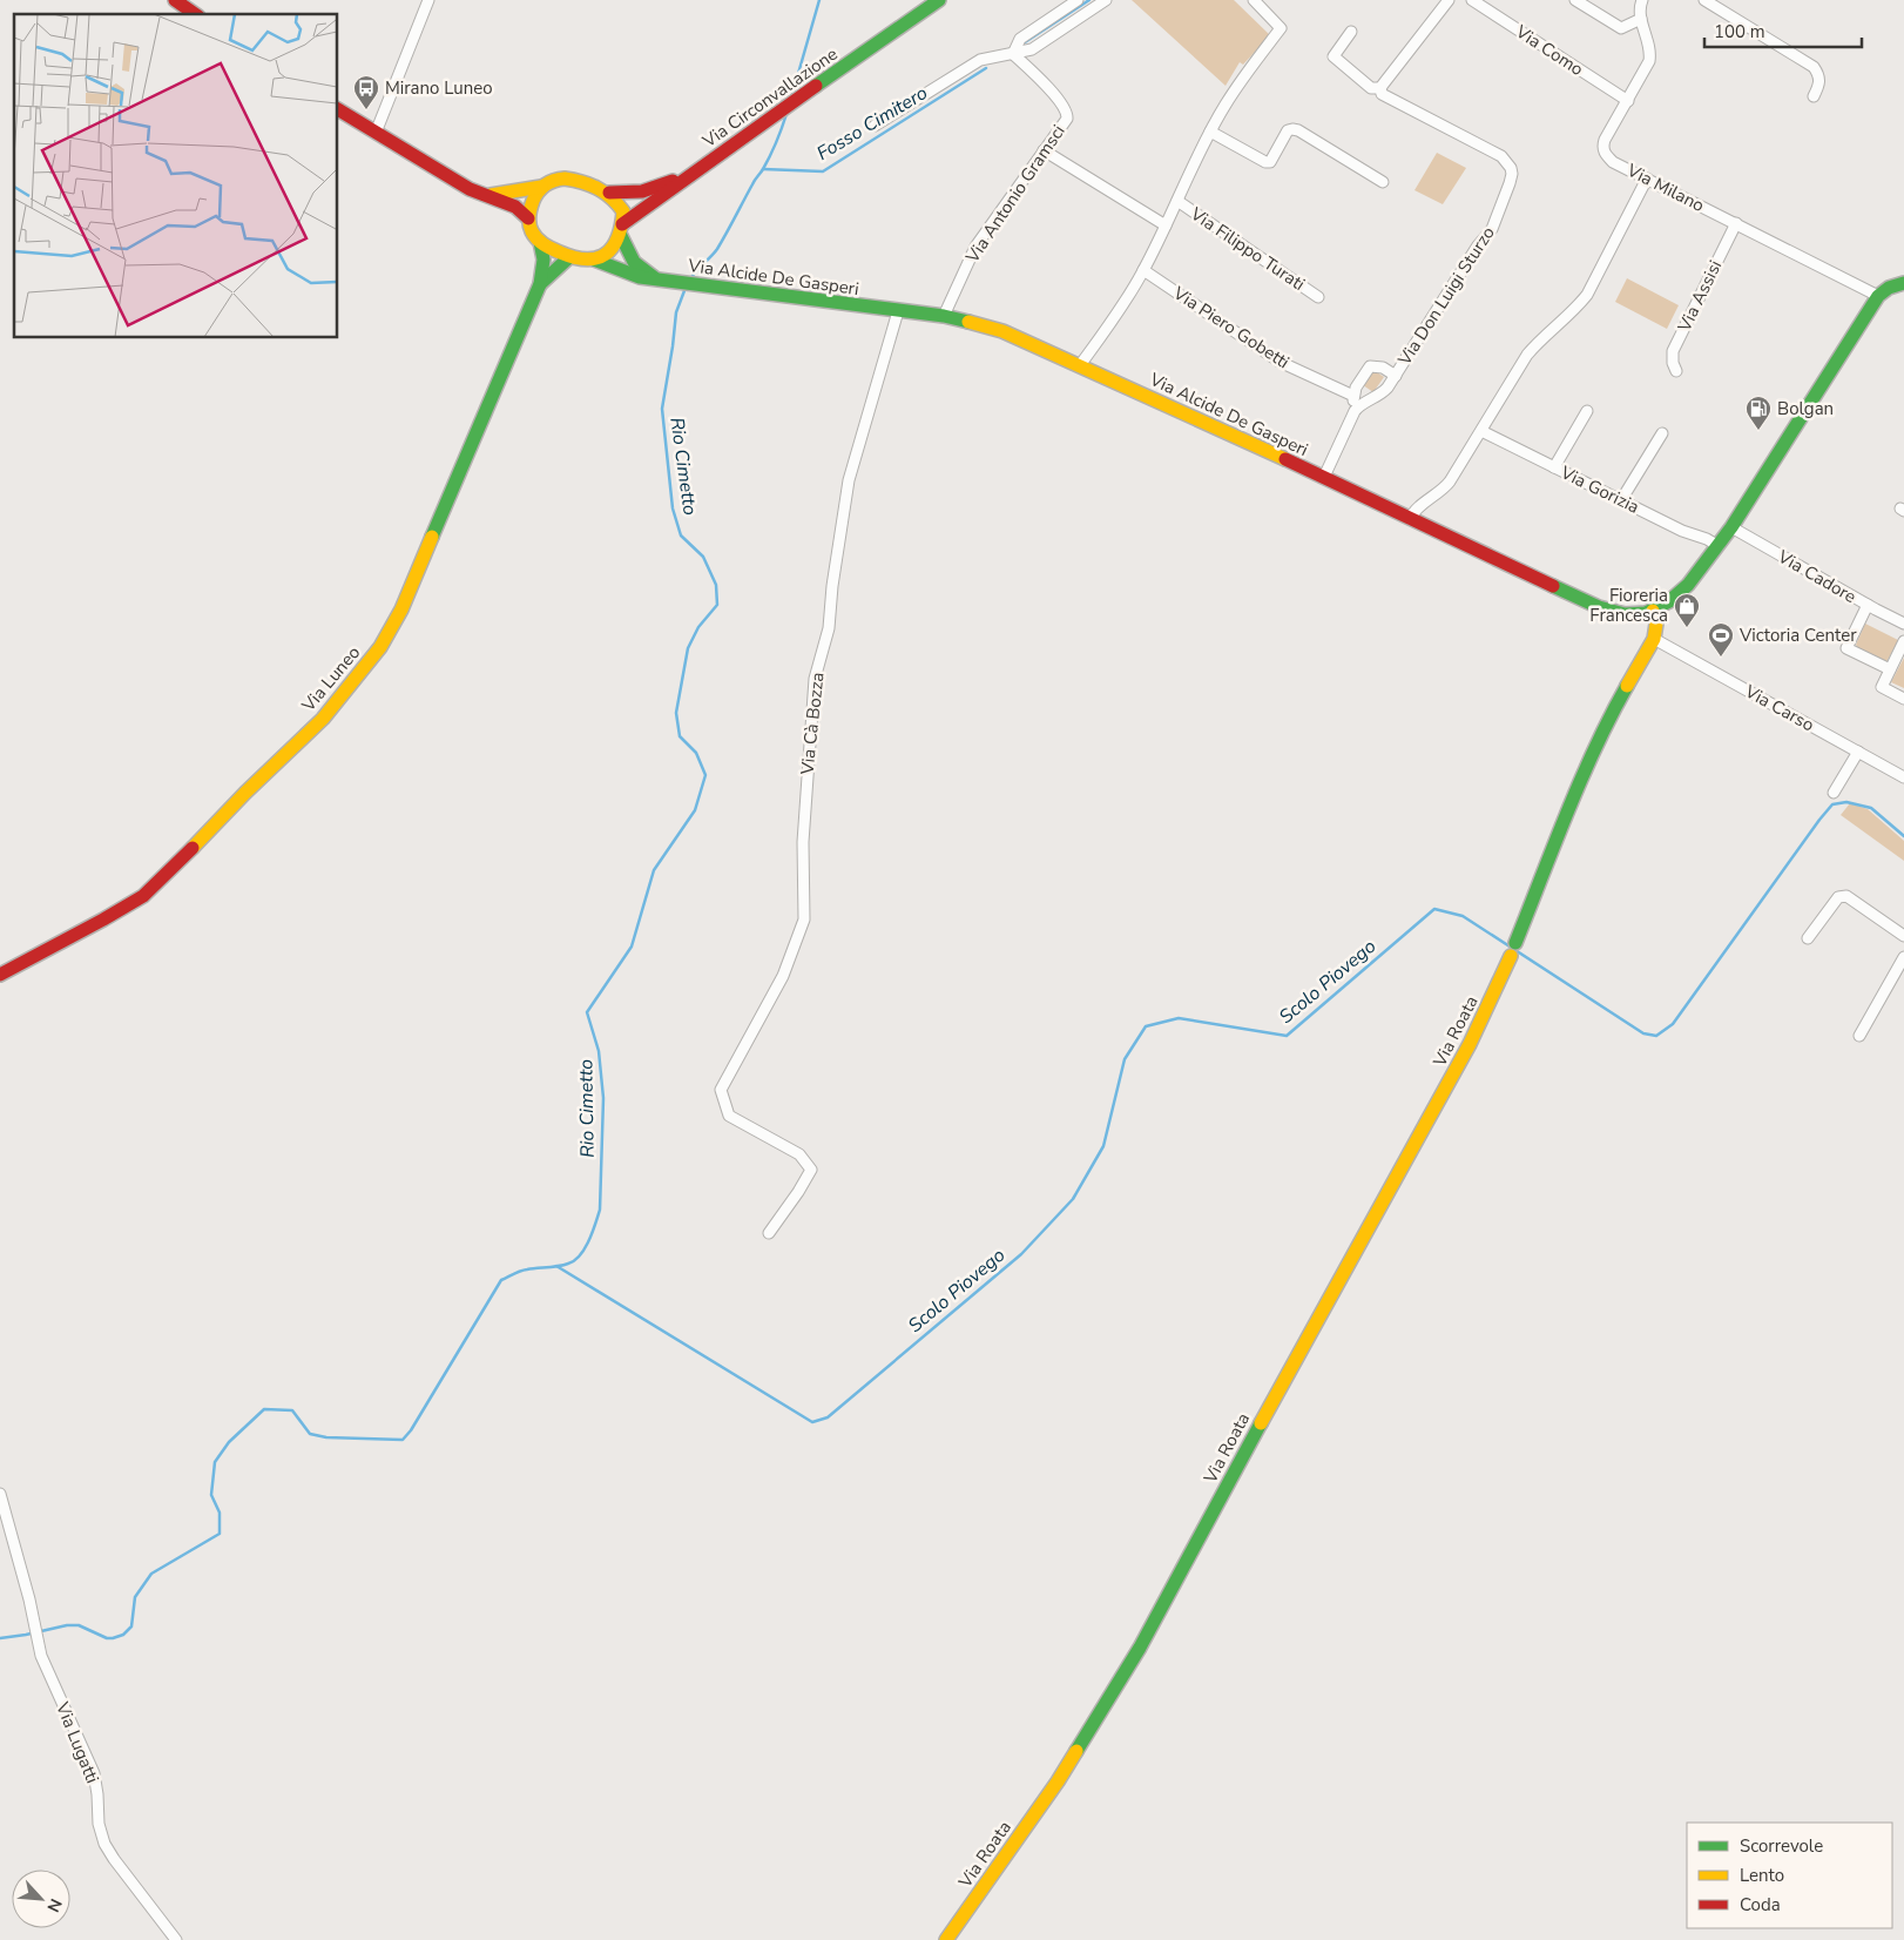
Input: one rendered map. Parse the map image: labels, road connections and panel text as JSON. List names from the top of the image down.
{
  "streets": {
    "street": [
      "Via Como",
      "Via Circonvallazione",
      "Via Milano",
      "Via Antonio Gramsci",
      "Via Filippo Turati",
      "Via Alcide De Gasperi",
      "Via Don Luigi Sturzo",
      "Via Assisi",
      "Via Piero Gobetti",
      "Via Gorizia",
      "Via Cadore",
      "Via Luneo",
      "Via Carso",
      "Via Cà Bozza",
      "Via Roata",
      "Via Lugatti"
    ]
  },
  "crossings": [
    ["Via Como", "Via Milano"],
    ["Via Circonvallazione", "Via Alcide De Gasperi"],
    ["Via Milano", "Via Alcide De Gasperi"],
    ["Via Milano", "Via Assisi"],
    ["Via Antonio Gramsci", "Via Alcide De Gasperi"],
    ["Via Filippo Turati", "Via Alcide De Gasperi"],
    ["Via Filippo Turati", "Via Piero Gobetti"],
    ["Via Alcide De Gasperi", "Via Gorizia"],
    ["Via Alcide De Gasperi", "Via Cadore"],
    ["Via Alcide De Gasperi", "Via Cà Bozza"],
    ["Via Don Luigi Sturzo", "Via Piero Gobetti"],
    ["Via Carso", "Via Roata"]
  ],
  "water": ["Fosso Cimitero", "Rio Cimetto", "Scolo Piovego"],
  "places": {
    "bus stop": ["Mirano Luneo"],
    "fuel station": ["Bolgan"],
    "shop": ["Fioreria Francesca"],
    "sports": ["Victoria Center"]
  },
  "legend": ["Scorrevole", "Lento", "Coda"],
  "scale_bar": "100 m",
  "north": "bottom right"
}
